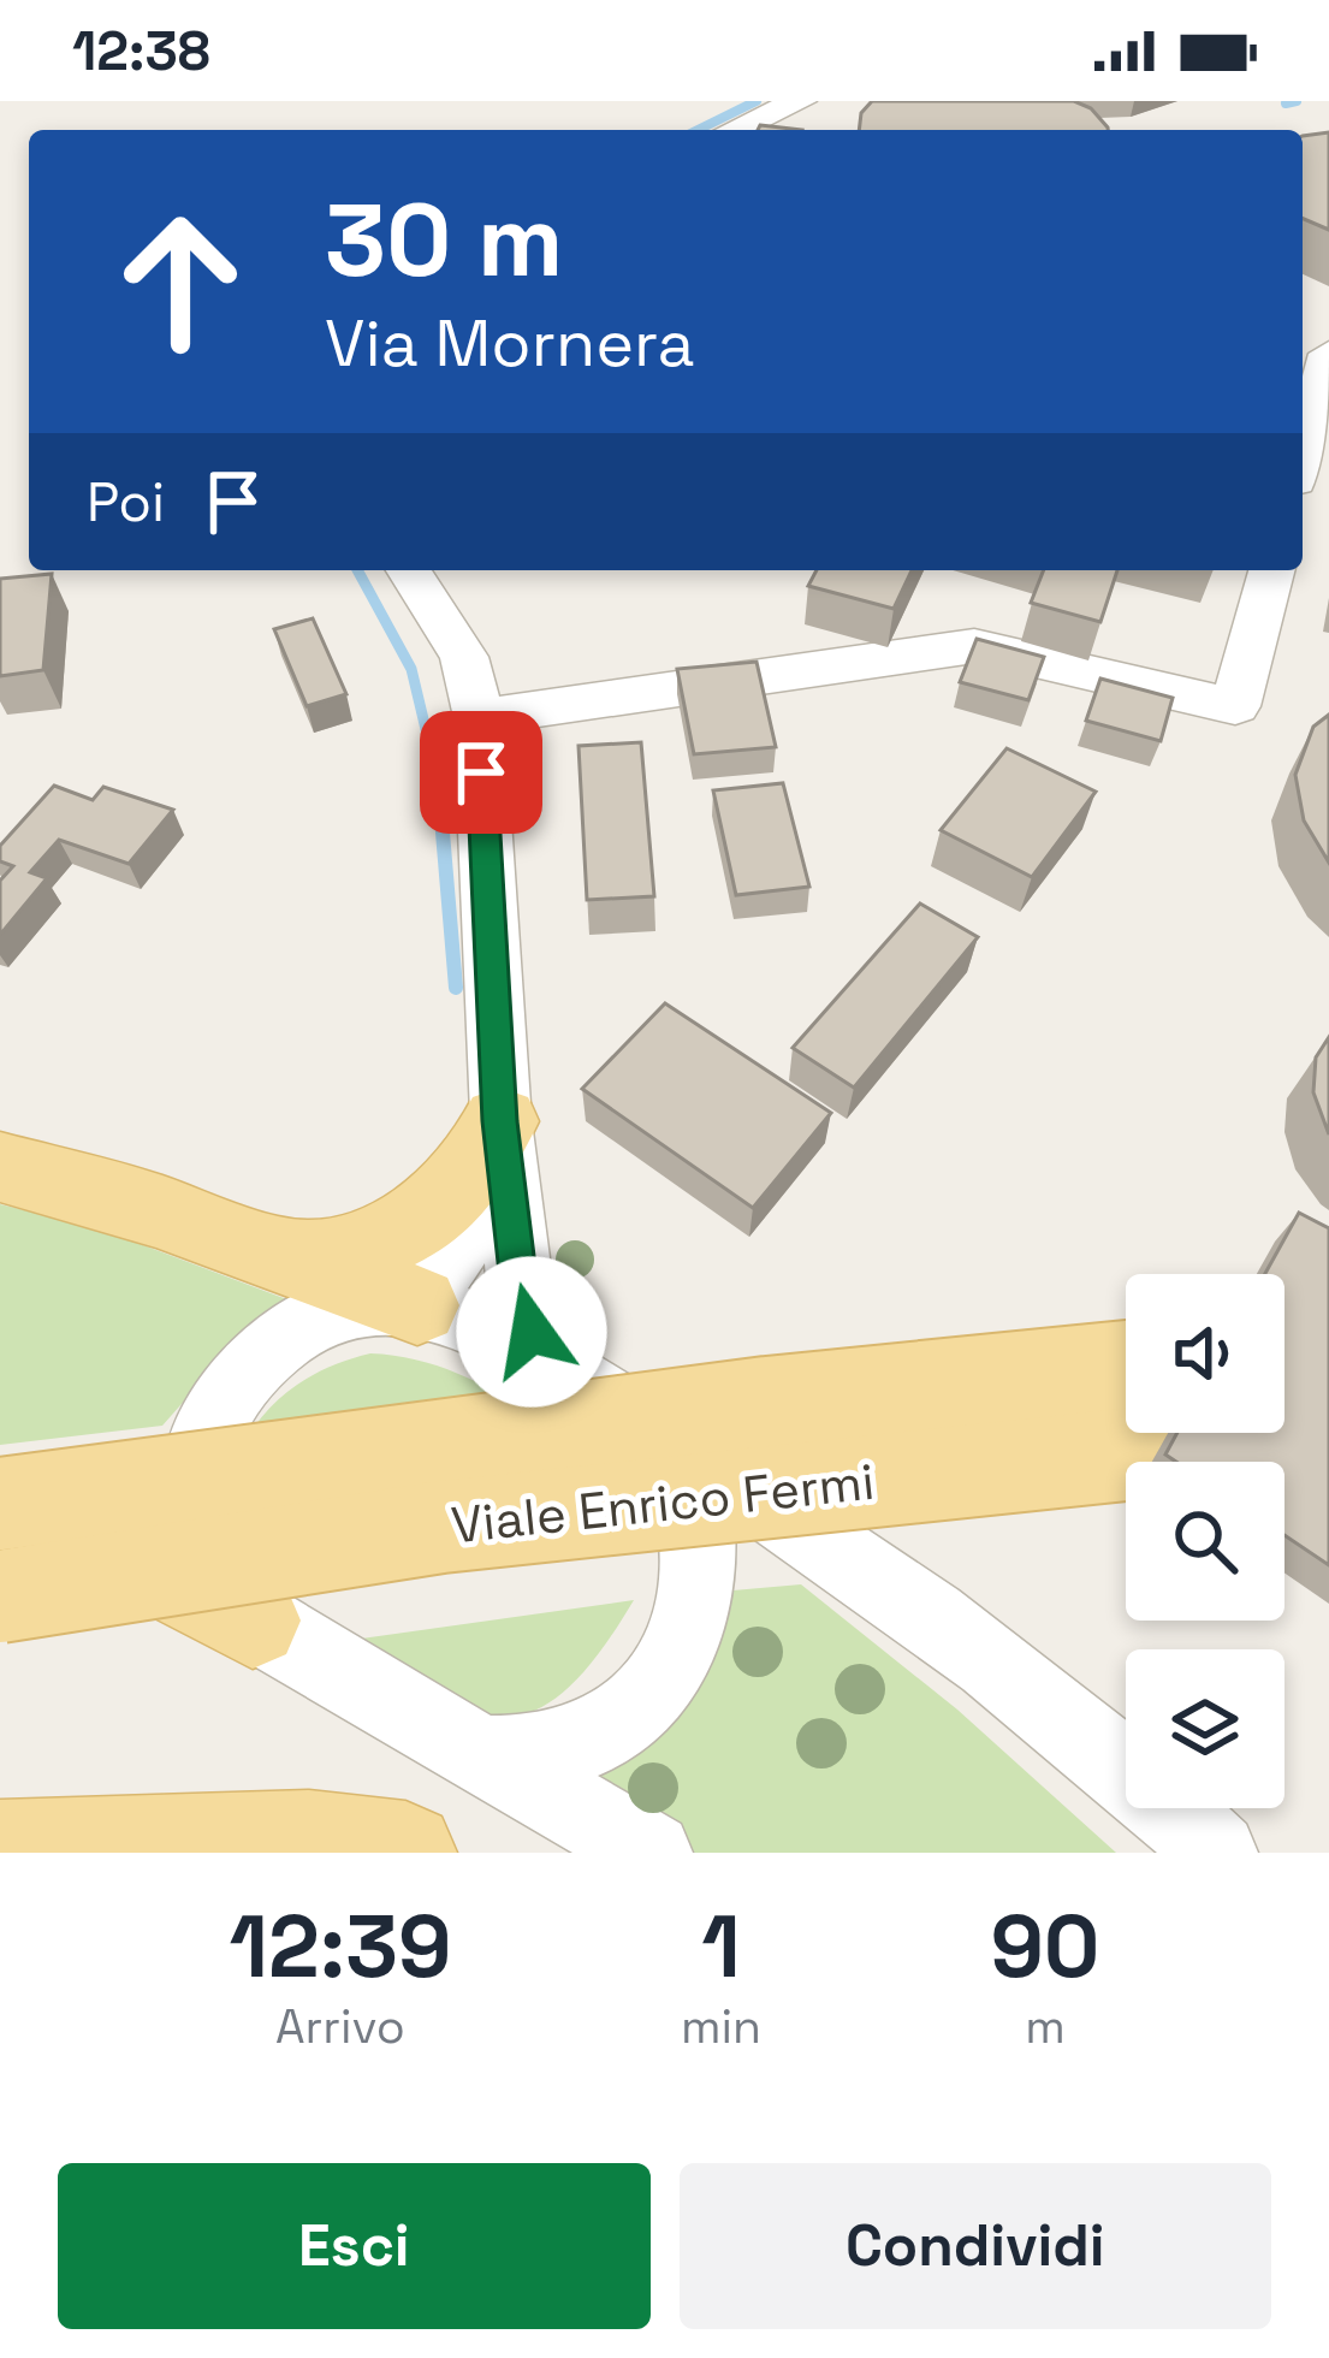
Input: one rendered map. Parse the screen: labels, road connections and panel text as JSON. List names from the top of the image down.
{
  "streets": {
    "main road": ["Viale Enrico Fermi"]
  },
  "page": {
    "status": "12:38",
    "turn": ["30 m", "Via Mornera"],
    "then": "Poi",
    "eta": [
      "12:39",
      "Arrivo",
      "1",
      "min",
      "90",
      "m"
    ],
    "buttons": ["Esci", "Condividi"]
  }
}
